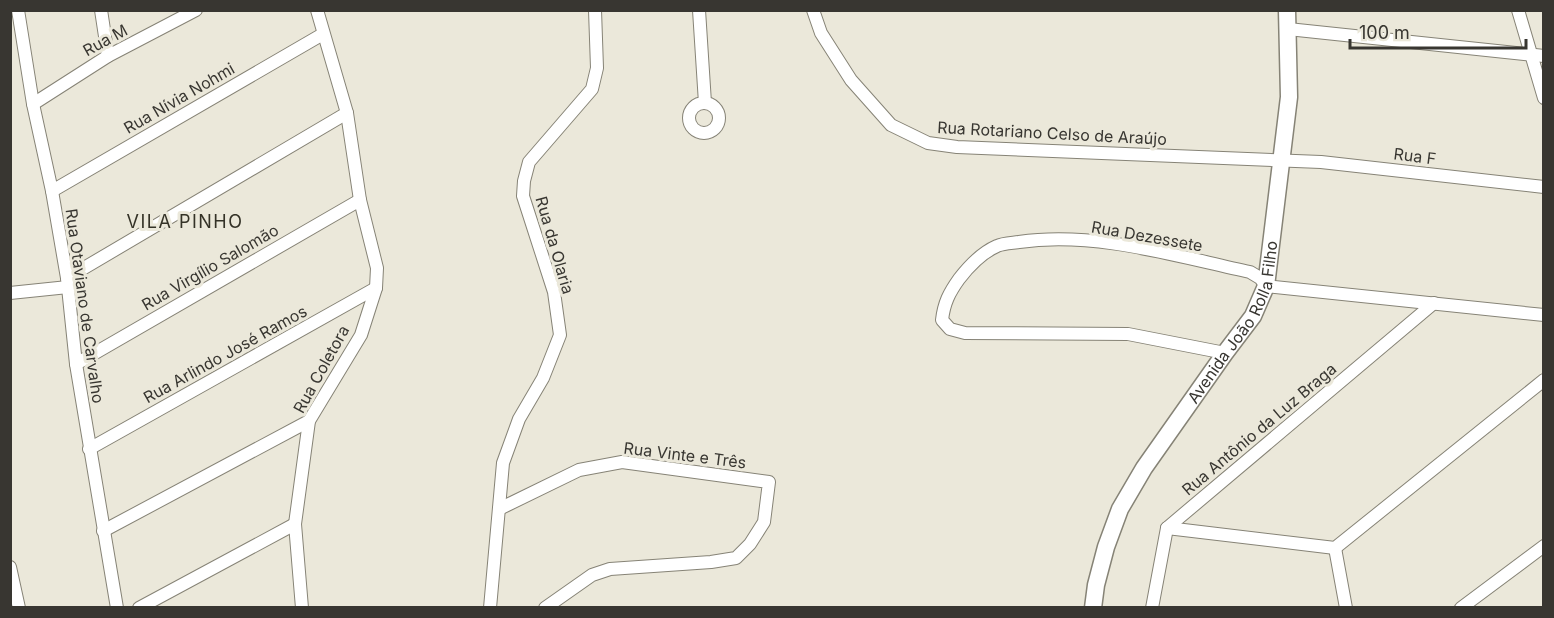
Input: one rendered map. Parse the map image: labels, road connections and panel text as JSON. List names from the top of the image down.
{
  "streets": {
    "street": [
      "Rua M",
      "Rua Nívia Nohmi",
      "Rua Rotariano Celso de Araújo",
      "Rua F",
      "Rua Dezessete",
      "Rua da Olaria",
      "Rua Virgílio Salomão",
      "Rua Otaviano de Carvalho",
      "Avenida João Rolla Filho",
      "Rua Arlindo José Ramos",
      "Rua Coletora",
      "Rua Antônio da Luz Braga",
      "Rua Vinte e Três"
    ]
  },
  "crossings": [
    ["Rua M", "Rua Otaviano de Carvalho"],
    ["Rua Nívia Nohmi", "Rua Otaviano de Carvalho"],
    ["Rua Nívia Nohmi", "Rua Coletora"],
    ["Rua Rotariano Celso de Araújo", "Rua F"],
    ["Rua Rotariano Celso de Araújo", "Avenida João Rolla Filho"],
    ["Rua F", "Avenida João Rolla Filho"],
    ["Rua Dezessete", "Avenida João Rolla Filho"],
    ["Rua da Olaria", "Rua Vinte e Três"],
    ["Rua Virgílio Salomão", "Rua Otaviano de Carvalho"],
    ["Rua Virgílio Salomão", "Rua Coletora"],
    ["Rua Otaviano de Carvalho", "Rua Arlindo José Ramos"],
    ["Rua Arlindo José Ramos", "Rua Coletora"]
  ],
  "districts": ["VILA PINHO"],
  "scale_bar": "100 m"
}
